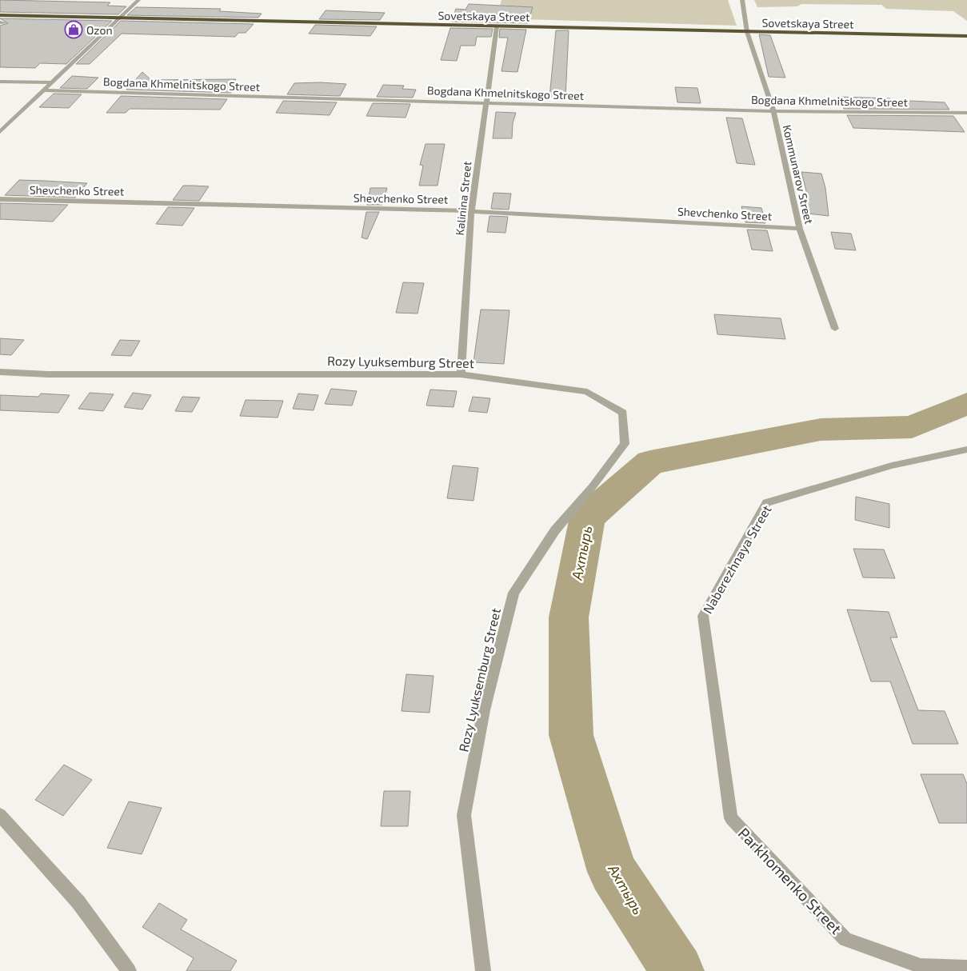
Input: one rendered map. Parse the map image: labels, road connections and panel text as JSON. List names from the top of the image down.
{
  "streets": {
    "highway": ["Sovetskaya Street"],
    "street": [
      "Bogdana Khmelnitskogo Street",
      "Kommunarov Street",
      "Shevchenko Street",
      "Kalinina Street",
      "Rozy Lyuksemburg Street",
      "Naberezhnaya Street",
      "Parkhomenko Street"
    ]
  },
  "crossings": [
    ["Sovetskaya Street", "Kommunarov Street"],
    ["Sovetskaya Street", "Kalinina Street"],
    ["Bogdana Khmelnitskogo Street", "Kommunarov Street"],
    ["Bogdana Khmelnitskogo Street", "Kalinina Street"],
    ["Kommunarov Street", "Shevchenko Street"],
    ["Shevchenko Street", "Kalinina Street"],
    ["Kalinina Street", "Rozy Lyuksemburg Street"],
    ["Naberezhnaya Street", "Parkhomenko Street"]
  ],
  "water": ["Ахтырь"],
  "places": {
    "shop": ["Ozon"]
  }
}
